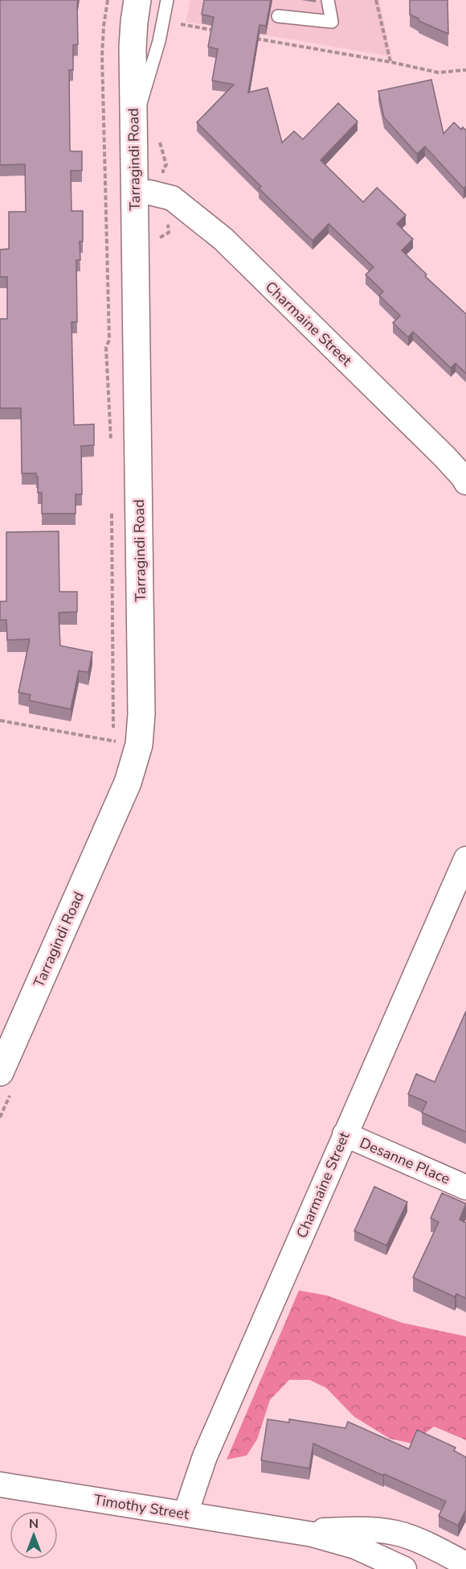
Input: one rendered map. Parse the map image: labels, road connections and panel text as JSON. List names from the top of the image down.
{
  "streets": {
    "street": [
      "Tarragindi Road",
      "Charmaine Street",
      "Desanne Place",
      "Timothy Street"
    ]
  },
  "crossings": [
    ["Tarragindi Road", "Charmaine Street"],
    ["Charmaine Street", "Desanne Place"],
    ["Charmaine Street", "Timothy Street"]
  ],
  "north": "top"
}
